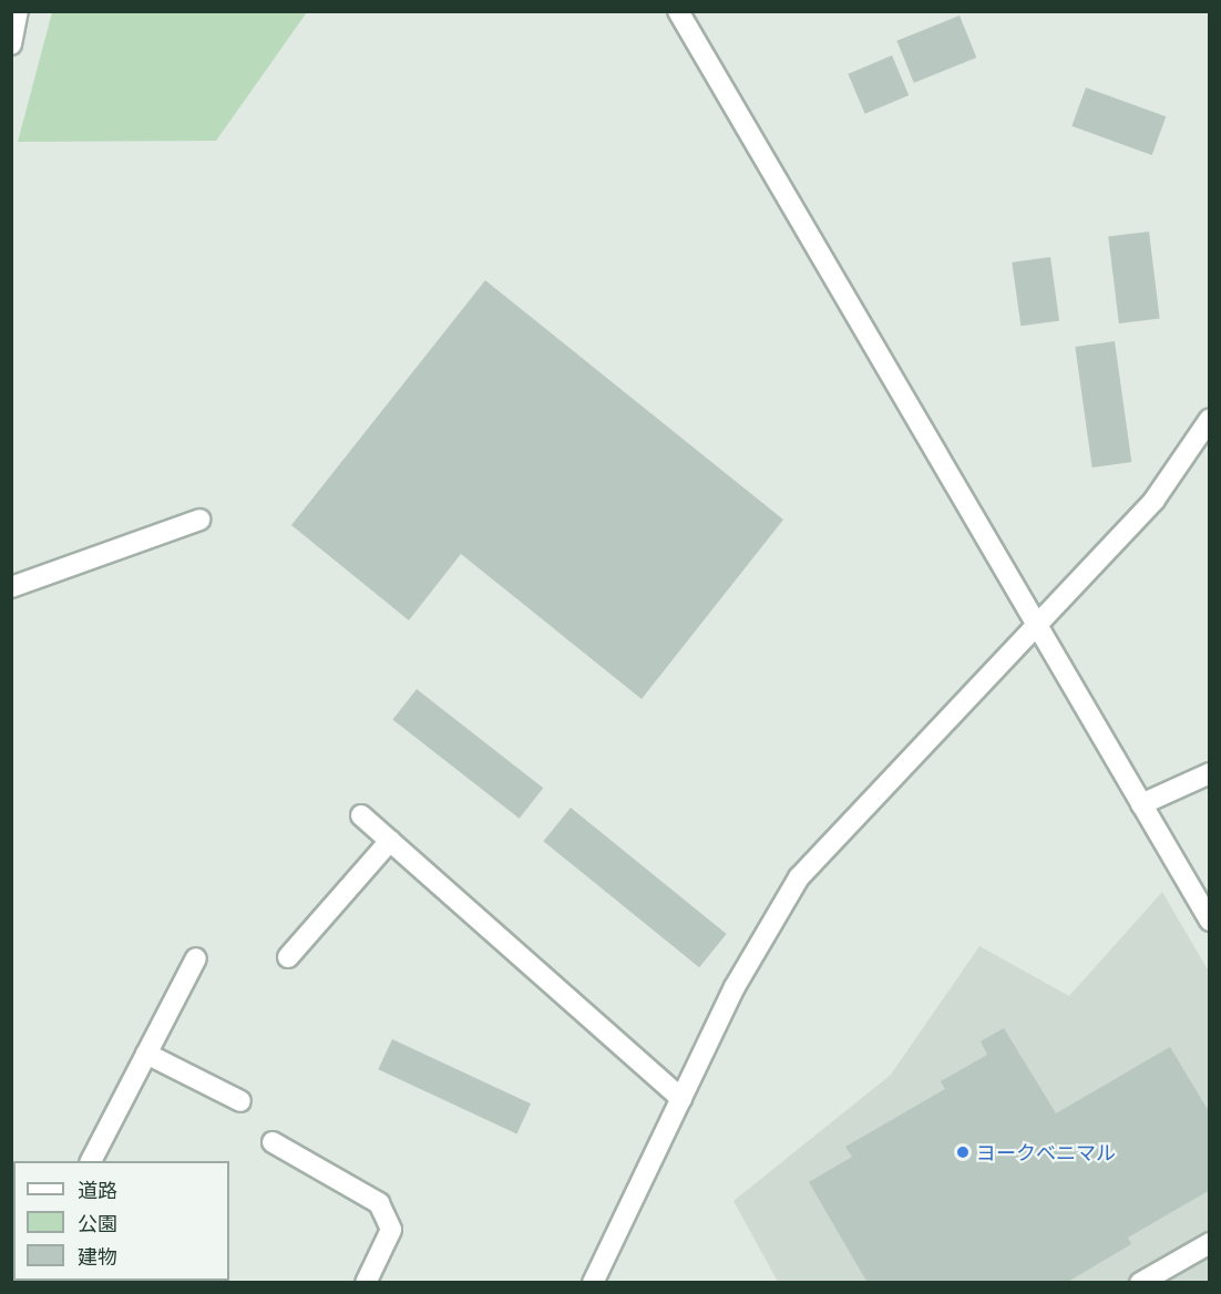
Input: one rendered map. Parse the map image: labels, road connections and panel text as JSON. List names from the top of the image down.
{
  "places": ["ヨークベニマル"],
  "legend": ["道路", "公園", "建物"]
}
